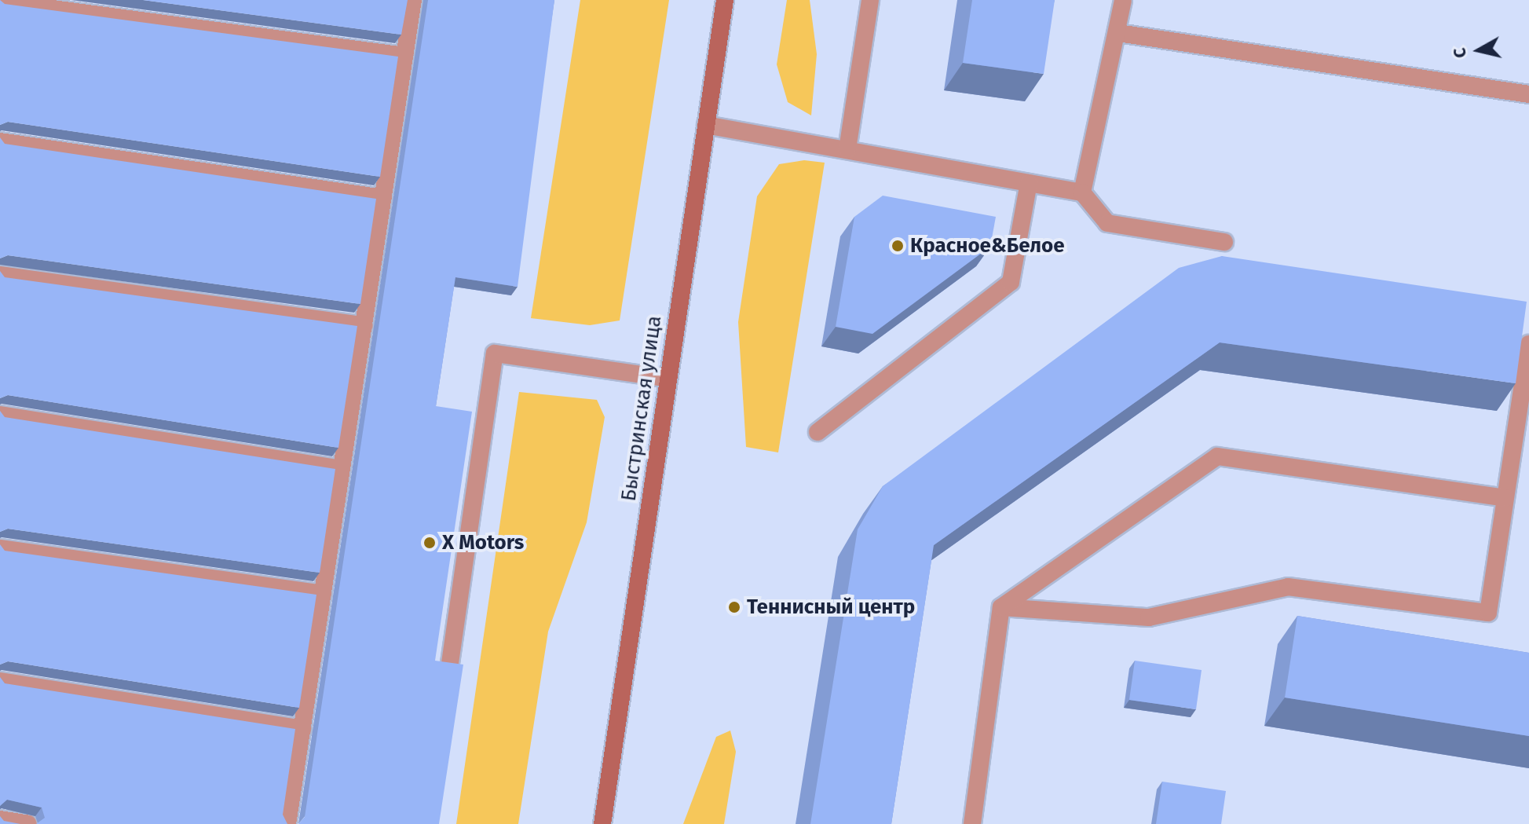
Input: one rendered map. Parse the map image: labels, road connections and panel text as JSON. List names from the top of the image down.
{
  "streets": {
    "main road": ["Быстринская улица"]
  },
  "places": ["Красное&Белое", "X Motors", "Теннисный центр"],
  "north": "left"
}
